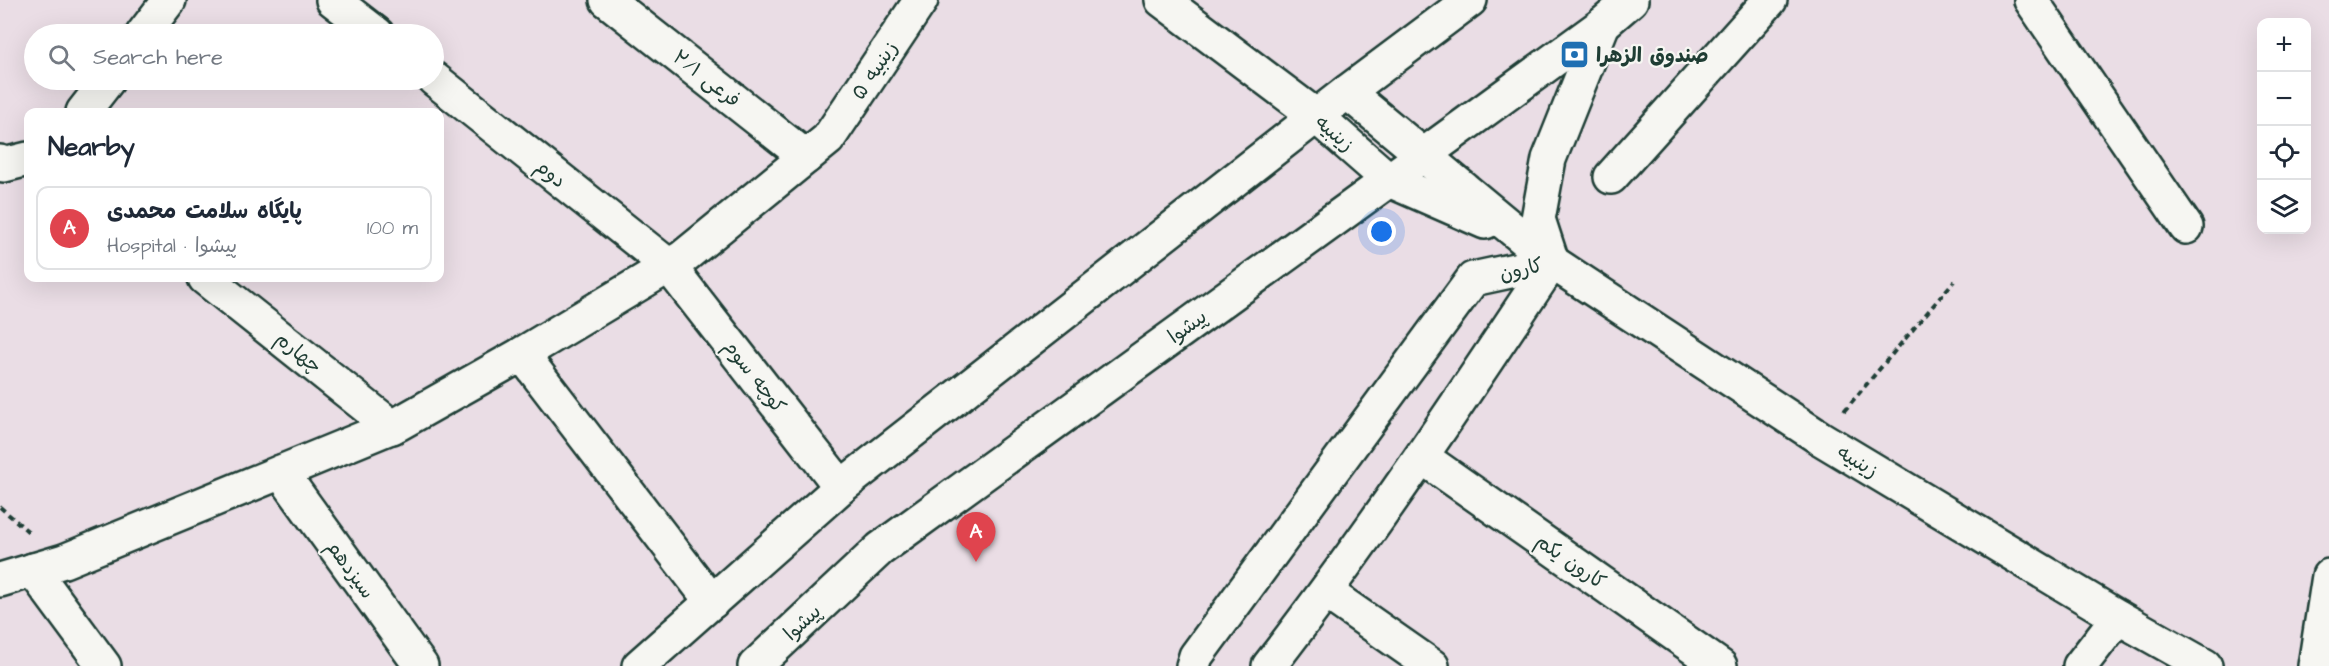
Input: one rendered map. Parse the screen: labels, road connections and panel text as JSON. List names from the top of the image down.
{
  "streets": {
    "street": [
      "زینبیه ۵",
      "فرعی ۲/۱",
      "زینبیه",
      "دوم",
      "کارون",
      "پیشوا",
      "چهارم",
      "کوچه سوم",
      "کارون یکم",
      "سیزدهم"
    ]
  },
  "crossings": [
    ["زینبیه ۵", "فرعی ۲/۱"],
    ["زینبیه ۵", "دوم"],
    ["زینبیه ۵", "چهارم"],
    ["زینبیه ۵", "کوچه سوم"],
    ["زینبیه ۵", "سیزدهم"],
    ["زینبیه", "کارون"],
    ["زینبیه", "پیشوا"],
    ["دوم", "کوچه سوم"],
    ["کارون", "کارون یکم"]
  ],
  "places": {
    "bank": ["صندوق الزهرا"]
  },
  "page": {
    "map_buttons": ["+", "−"],
    "search": "Search here",
    "heading": "Nearby",
    "list": [
      {
        "mark": "A",
        "name": "پایگاه سلامت محمدی",
        "note": "Hospital · پیشوا",
        "value": "100 m"
      }
    ],
    "pins": "A"
  }
}
